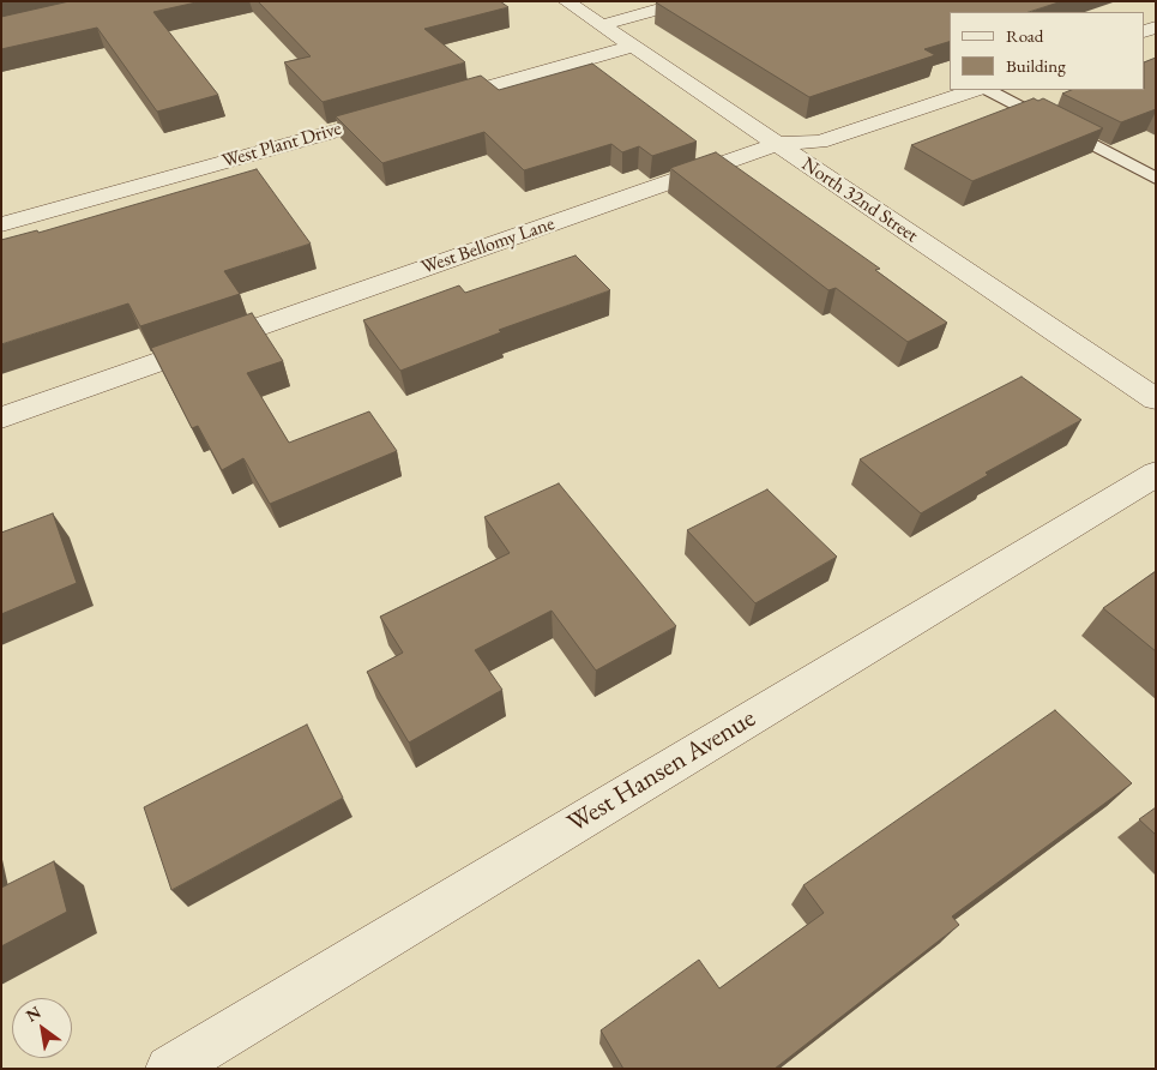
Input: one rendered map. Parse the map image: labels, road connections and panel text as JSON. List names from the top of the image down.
{
  "streets": {
    "street": [
      "West Plant Drive",
      "North 32nd Street",
      "West Bellomy Lane",
      "West Hansen Avenue"
    ]
  },
  "crossings": [
    ["North 32nd Street", "West Bellomy Lane"]
  ],
  "legend": ["Road", "Building"],
  "north": "top left"
}
